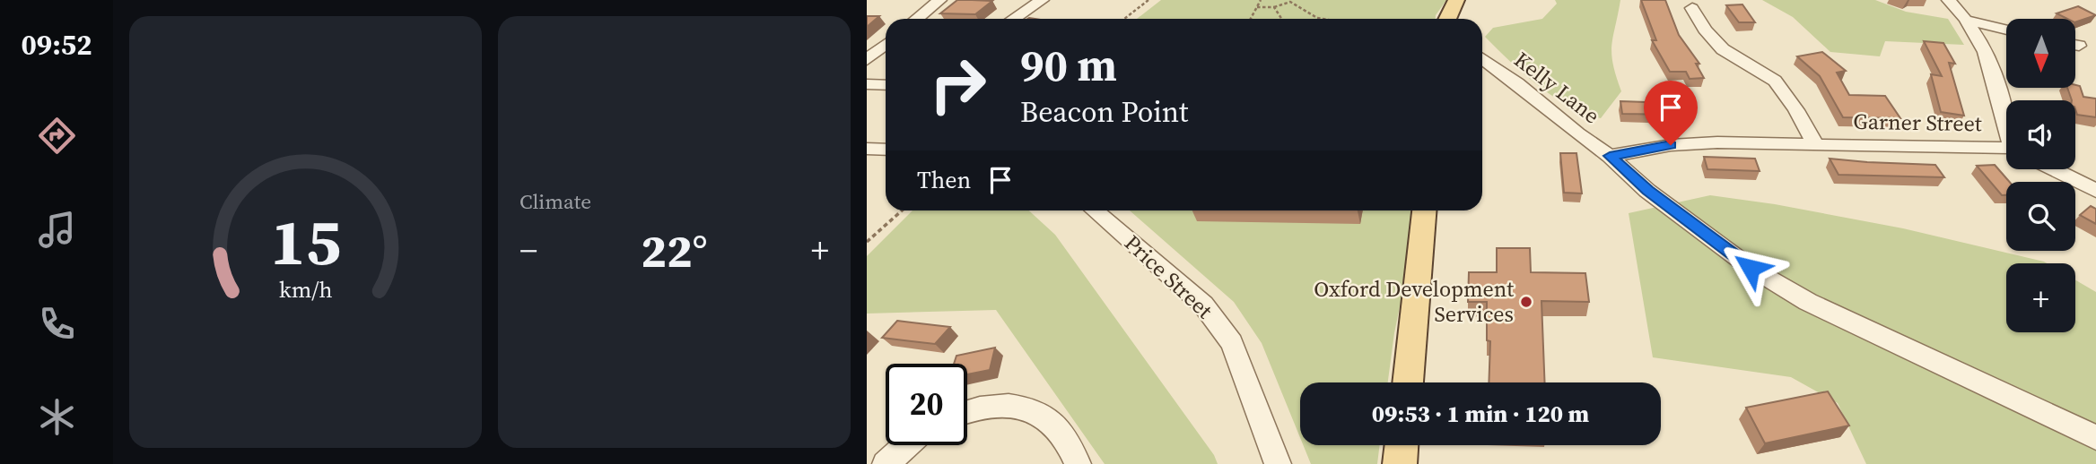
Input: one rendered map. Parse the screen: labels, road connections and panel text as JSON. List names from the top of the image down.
{
  "streets": {
    "street": ["Kelly Lane", "Garner Street", "Price Street"]
  },
  "crossings": [
    ["Kelly Lane", "Garner Street"]
  ],
  "places": ["Oxford Development Services"],
  "north": "bottom",
  "page": {
    "tabs": "09:52",
    "tile": "Climate",
    "map_buttons": "+",
    "turn": ["90 m", "Beacon Point"],
    "then": "Then",
    "heat": ["−", "22°", "+"],
    "limit": "20",
    "trip": "09:53 · 1 min · 120 m",
    "gauge": ["15", "km/h"]
  }
}
